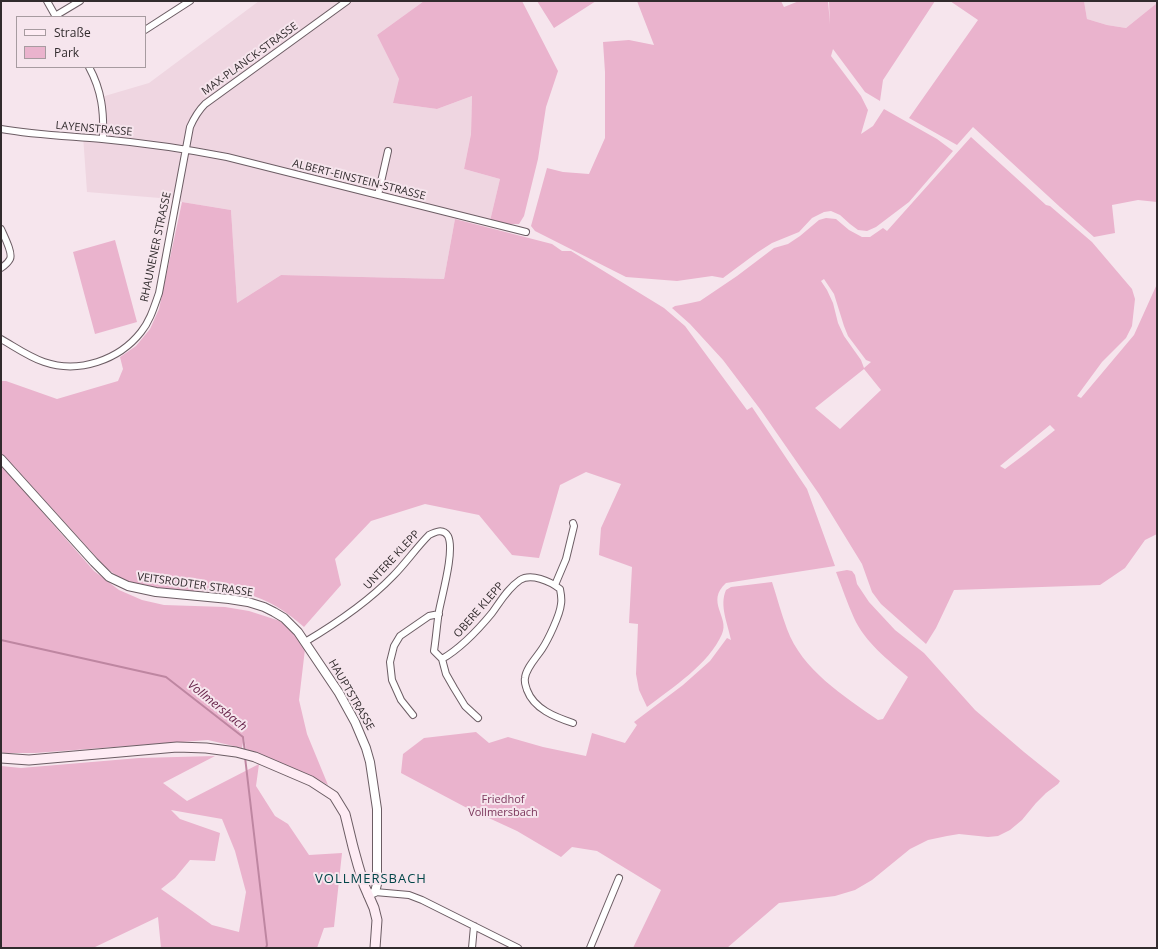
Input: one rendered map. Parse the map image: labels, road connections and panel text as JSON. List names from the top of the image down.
{
  "streets": {
    "main road": ["HAUPTSTRASSE"],
    "street": [
      "MAX-PLANCK-STRASSE",
      "LAYENSTRASSE",
      "ALBERT-EINSTEIN-STRASSE",
      "RHAUNENER STRASSE",
      "UNTERE KLEPP",
      "VEITSRODTER STRASSE",
      "OBERE KLEPP"
    ]
  },
  "crossings": [
    ["MAX-PLANCK-STRASSE", "LAYENSTRASSE"],
    ["MAX-PLANCK-STRASSE", "ALBERT-EINSTEIN-STRASSE"],
    ["MAX-PLANCK-STRASSE", "RHAUNENER STRASSE"],
    ["LAYENSTRASSE", "ALBERT-EINSTEIN-STRASSE"],
    ["LAYENSTRASSE", "RHAUNENER STRASSE"],
    ["ALBERT-EINSTEIN-STRASSE", "RHAUNENER STRASSE"],
    ["UNTERE KLEPP", "VEITSRODTER STRASSE"],
    ["UNTERE KLEPP", "OBERE KLEPP"],
    ["UNTERE KLEPP", "HAUPTSTRASSE"],
    ["VEITSRODTER STRASSE", "HAUPTSTRASSE"]
  ],
  "districts": ["VOLLMERSBACH"],
  "water": ["Vollmersbach"],
  "parks": ["Friedhof Vollmersbach"],
  "legend": ["Straße", "Park"]
}
